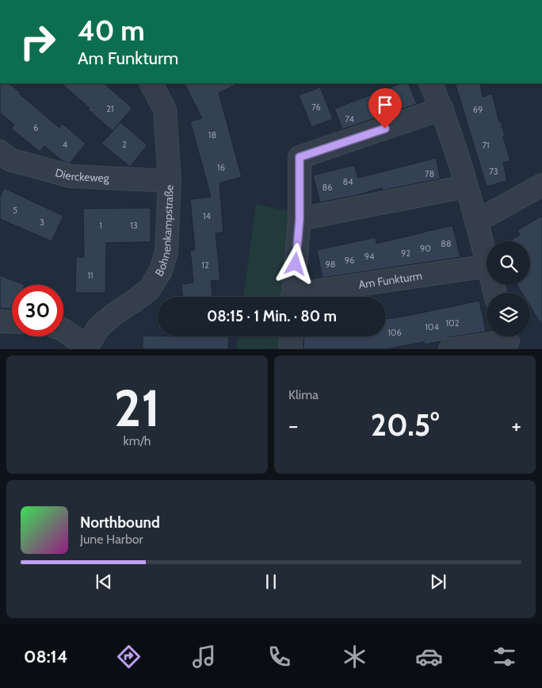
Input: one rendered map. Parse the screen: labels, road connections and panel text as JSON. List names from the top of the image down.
{
  "streets": {
    "street": ["Dierckeweg", "Bohnenkampstraße", "Am Funkturm"]
  },
  "crossings": [
    ["Dierckeweg", "Bohnenkampstraße"]
  ],
  "house_numbers": [
    "76",
    "21",
    "69",
    "74",
    "6",
    "18",
    "4",
    "2",
    "71",
    "16",
    "73",
    "78",
    "84",
    "86",
    "5",
    "14",
    "3",
    "1",
    "13",
    "88",
    "90",
    "92",
    "94",
    "96",
    "98",
    "12",
    "11",
    "102",
    "104",
    "106"
  ],
  "page": {
    "turn": ["40 m", "Am Funkturm"],
    "limit": "30",
    "trip": "08:15 · 1 Min. · 80 m",
    "tile": [
      ["21", "km/h"],
      "Klima"
    ],
    "heat": ["−", "20.5°", "+"],
    "song": ["Northbound", "June Harbor"],
    "tabs": "08:14"
  }
}
